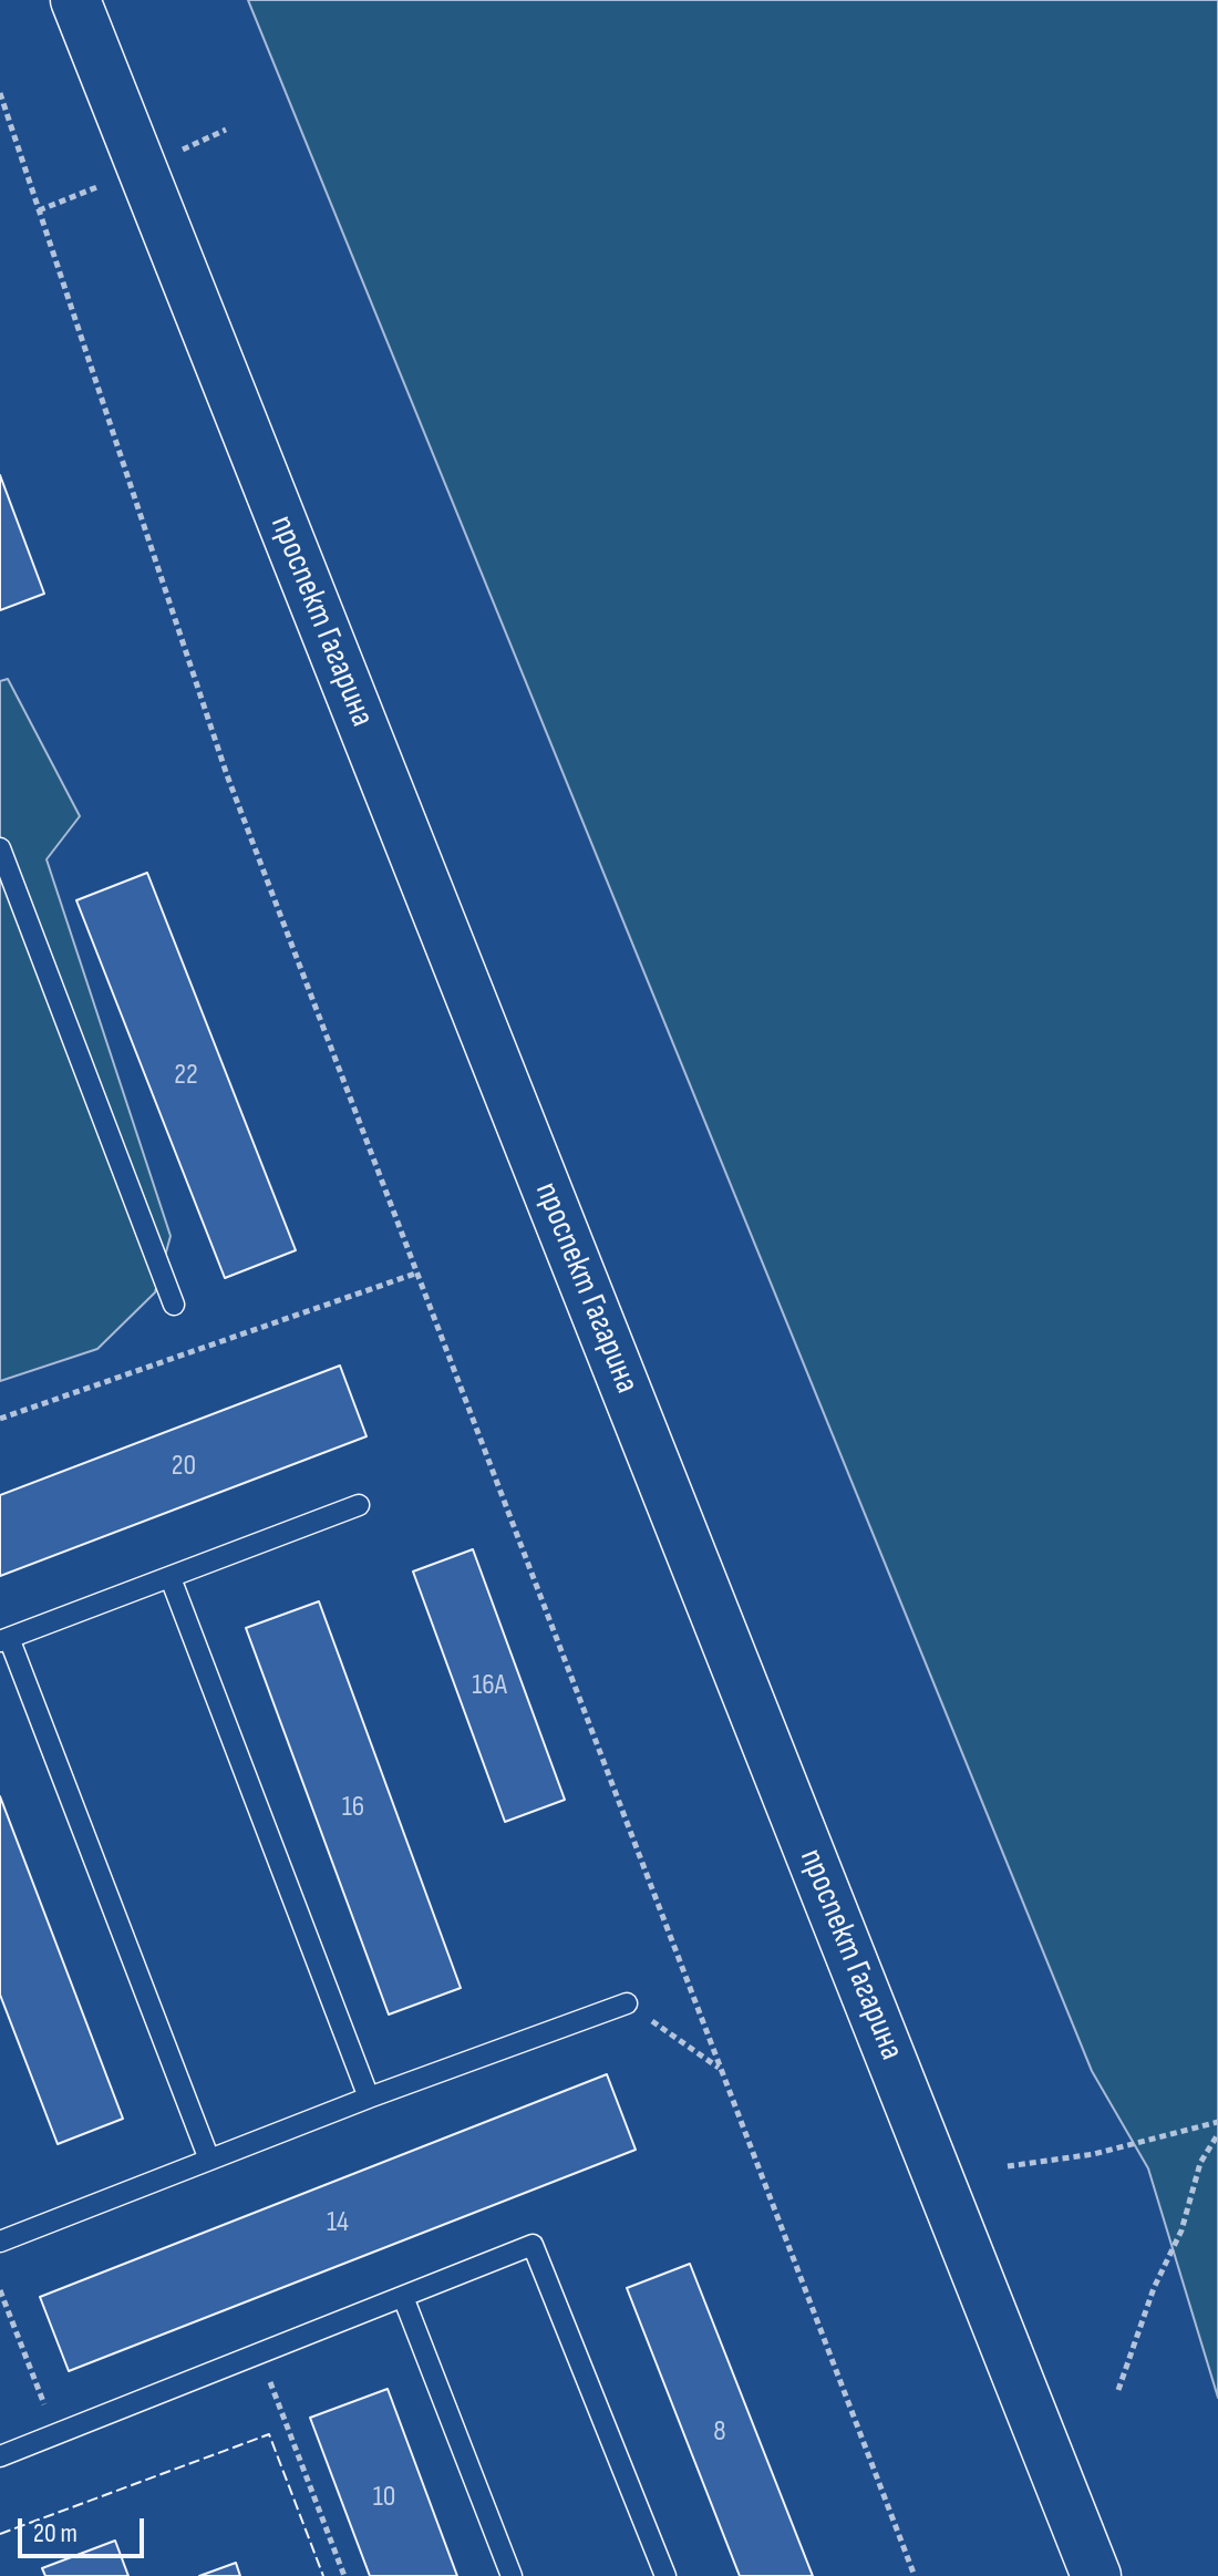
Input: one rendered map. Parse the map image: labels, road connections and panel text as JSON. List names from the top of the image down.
{
  "streets": {
    "main road": ["проспект Гагарина"]
  },
  "house_numbers": [
    "22",
    "20",
    "16А",
    "16",
    "14",
    "8",
    "10"
  ],
  "scale_bar": "20 m"
}
